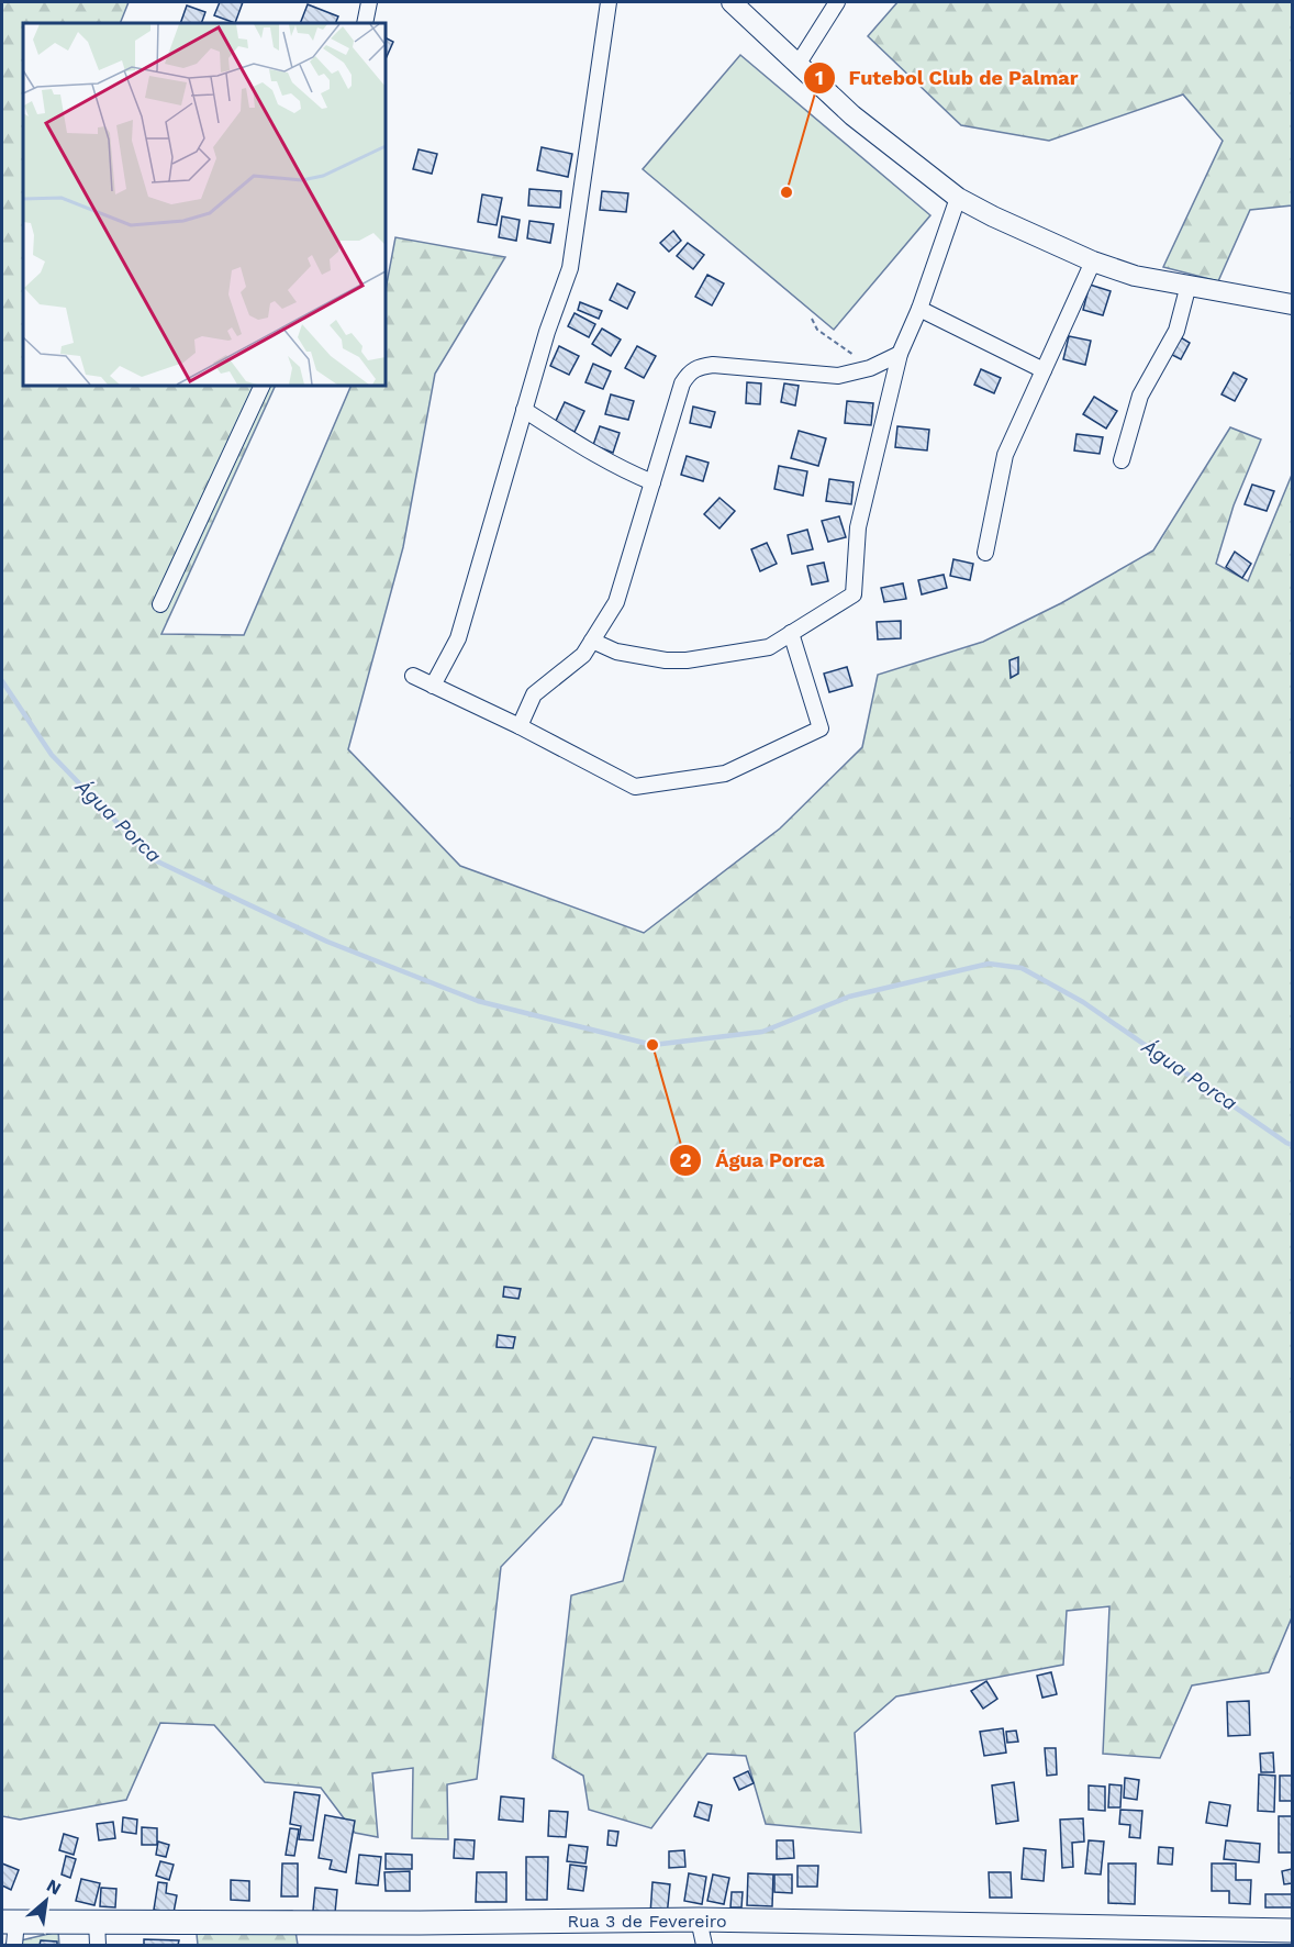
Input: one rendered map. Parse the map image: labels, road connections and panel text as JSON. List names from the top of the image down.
{
  "streets": {
    "main road": ["Rua 3 de Fevereiro"]
  },
  "water": ["Água Porca"],
  "places": ["Futebol Club de Palmar", "Água Porca"],
  "north": "top right"
}
